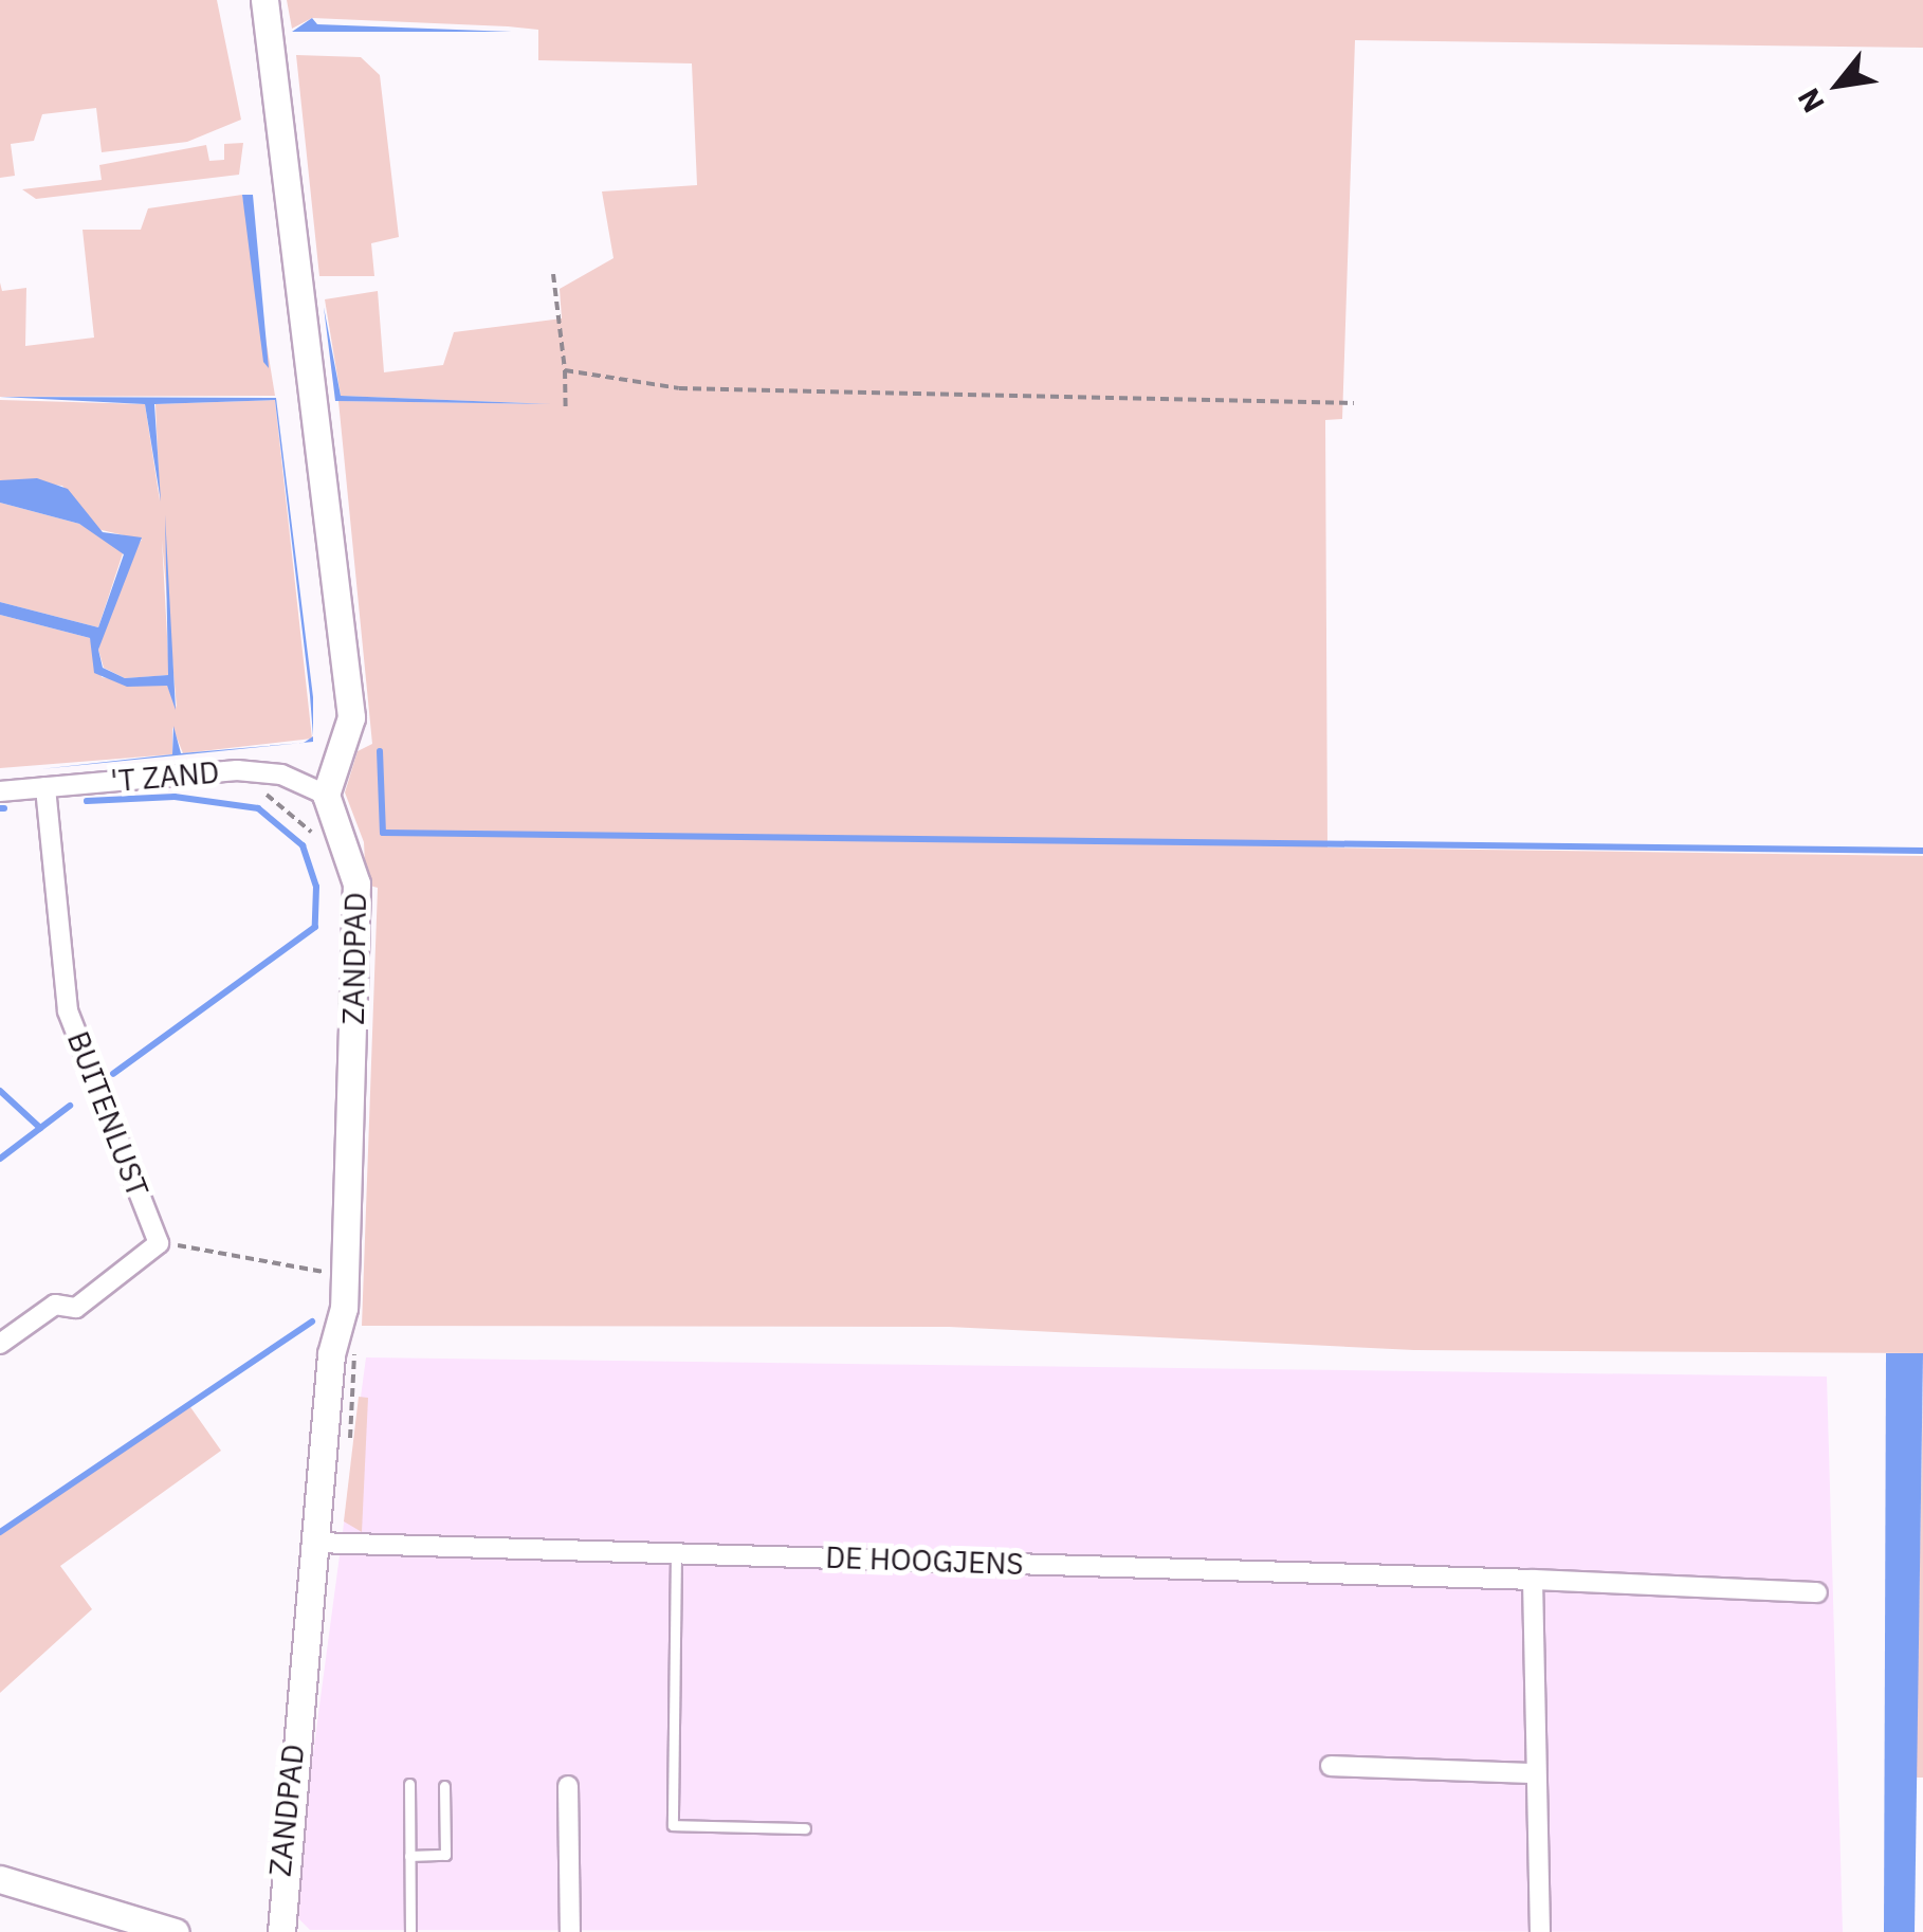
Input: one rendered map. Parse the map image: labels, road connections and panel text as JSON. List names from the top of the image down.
{
  "streets": {
    "street": [
      "'T ZAND",
      "ZANDPAD",
      "BUITENLUST",
      "DE HOOGJENS"
    ]
  },
  "crossings": [
    ["'T ZAND", "ZANDPAD"],
    ["'T ZAND", "BUITENLUST"],
    ["ZANDPAD", "DE HOOGJENS"]
  ],
  "north": "bottom left"
}
